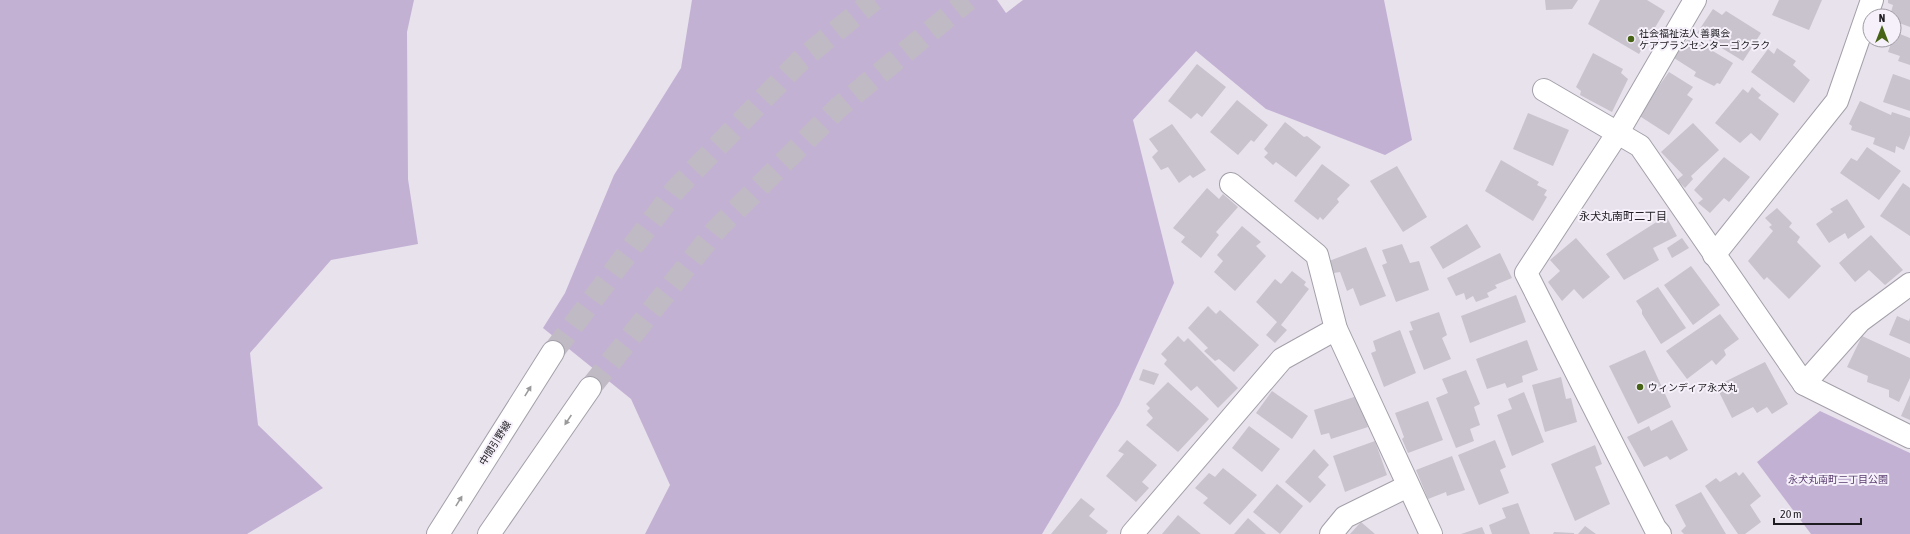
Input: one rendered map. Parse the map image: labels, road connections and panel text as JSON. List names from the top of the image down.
{
  "streets": {
    "street": ["中間引野線"]
  },
  "districts": ["永犬丸南町二丁目"],
  "parks": ["永犬丸南町二丁目公園"],
  "places": ["社会福祉法人 善興会 ケアプランセンター ゴクラク", "ウィンディア永犬丸"],
  "scale_bar": "20 m",
  "north": "top"
}
